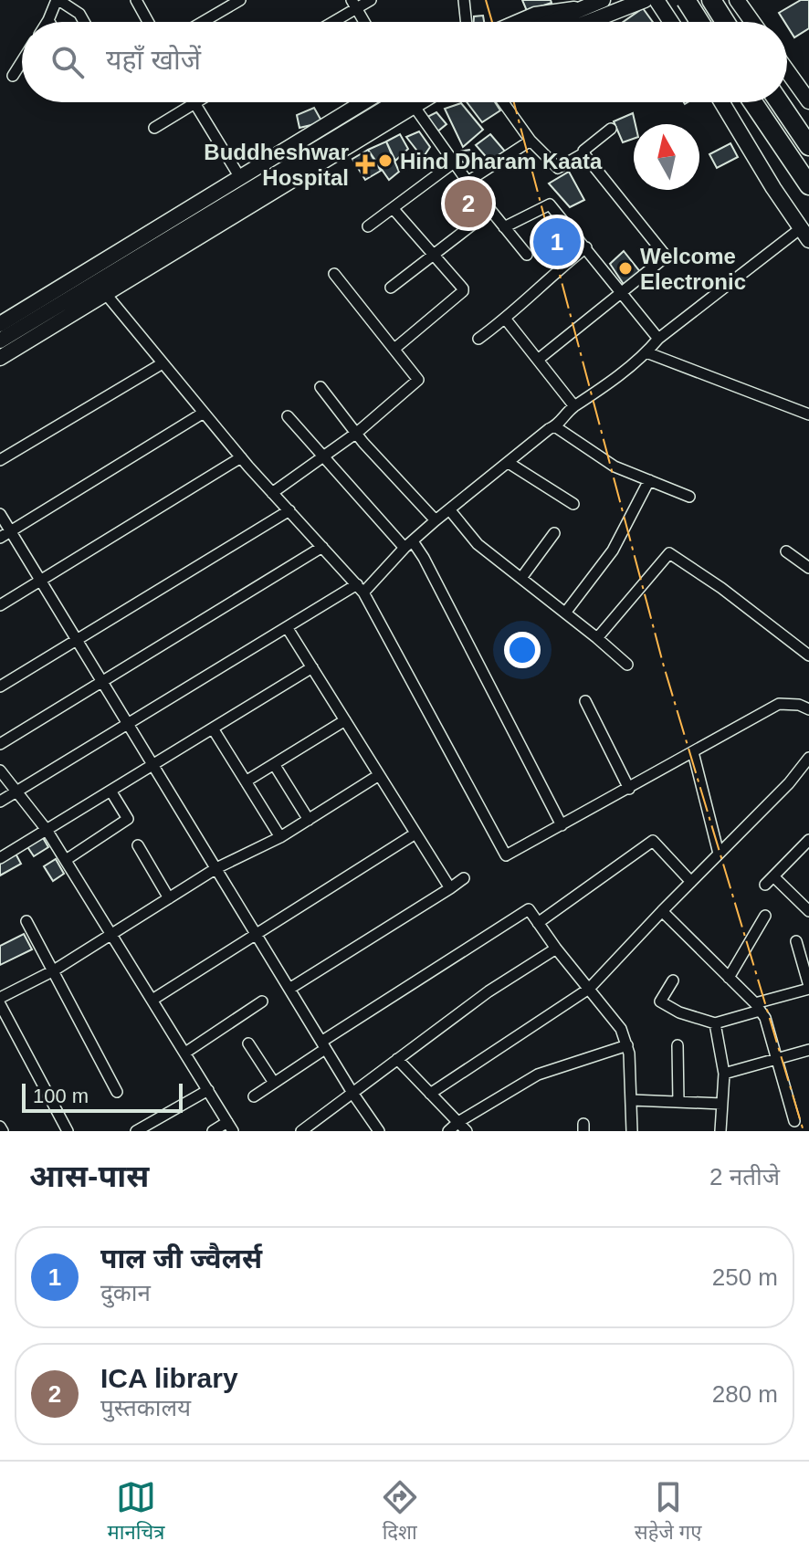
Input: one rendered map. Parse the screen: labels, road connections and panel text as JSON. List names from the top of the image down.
{
  "places": {
    "other": ["Hind Dharam Kaata", "Welcome Electronic"],
    "health": ["Buddheshwar Hospital"]
  },
  "scale_bar": "100 m",
  "north": "top",
  "page": {
    "search": "यहाँ खोजें",
    "pins": ["2", "1"],
    "scale": "100 m",
    "heading": ["आस-पास", "2 नतीजे"],
    "list": [
      {
        "mark": "1",
        "name": "पाल जी ज्वैलर्स",
        "note": "दुकान",
        "value": "250 m"
      },
      {
        "mark": "2",
        "name": "ICA library",
        "note": "पुस्तकालय",
        "value": "280 m"
      }
    ],
    "nav": ["मानचित्र", "दिशा", "सहेजे गए"]
  }
}
